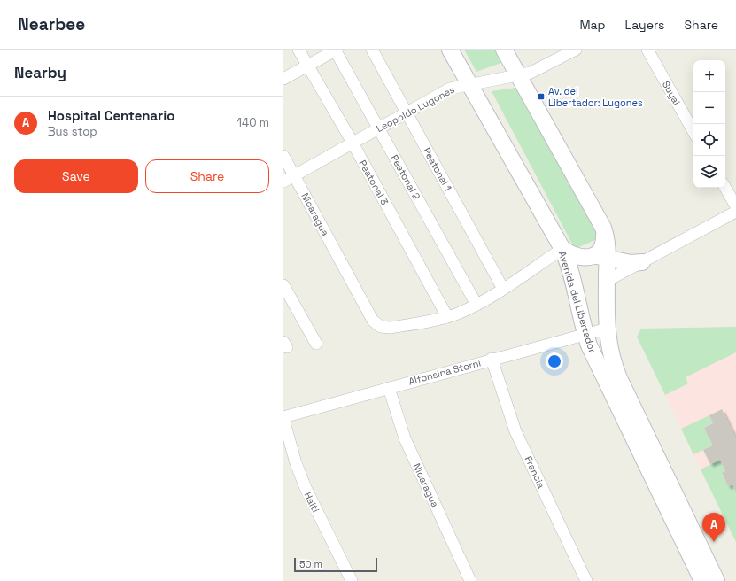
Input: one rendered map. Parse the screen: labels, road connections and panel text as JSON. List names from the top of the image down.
{
  "streets": {
    "main road": ["Avenida del Libertador"],
    "street": [
      "Suyai",
      "Leopoldo Lugones",
      "Peatonal 1",
      "Peatonal 2",
      "Peatonal 3",
      "Nicaragua",
      "Alfonsina Storni",
      "Francia",
      "Haití"
    ]
  },
  "crossings": [
    ["Leopoldo Lugones", "Peatonal 1"],
    ["Leopoldo Lugones", "Peatonal 2"],
    ["Leopoldo Lugones", "Peatonal 3"],
    ["Leopoldo Lugones", "Nicaragua"],
    ["Leopoldo Lugones", "Avenida del Libertador"],
    ["Peatonal 3", "Nicaragua"],
    ["Nicaragua", "Alfonsina Storni"],
    ["Avenida del Libertador", "Alfonsina Storni"],
    ["Alfonsina Storni", "Francia"],
    ["Alfonsina Storni", "Haití"]
  ],
  "places": {
    "transit": ["Av. del Libertador: Lugones"]
  },
  "scale_bar": "50 m",
  "page": {
    "header": "Nearbee",
    "nav": ["Map", "Layers", "Share"],
    "heading": "Nearby",
    "map_buttons": ["+", "−"],
    "list": [
      {
        "mark": "A",
        "name": "Hospital Centenario",
        "note": "Bus stop",
        "value": "140 m"
      }
    ],
    "buttons": ["Save", "Share"],
    "pins": "A",
    "scale": "50 m"
  }
}
